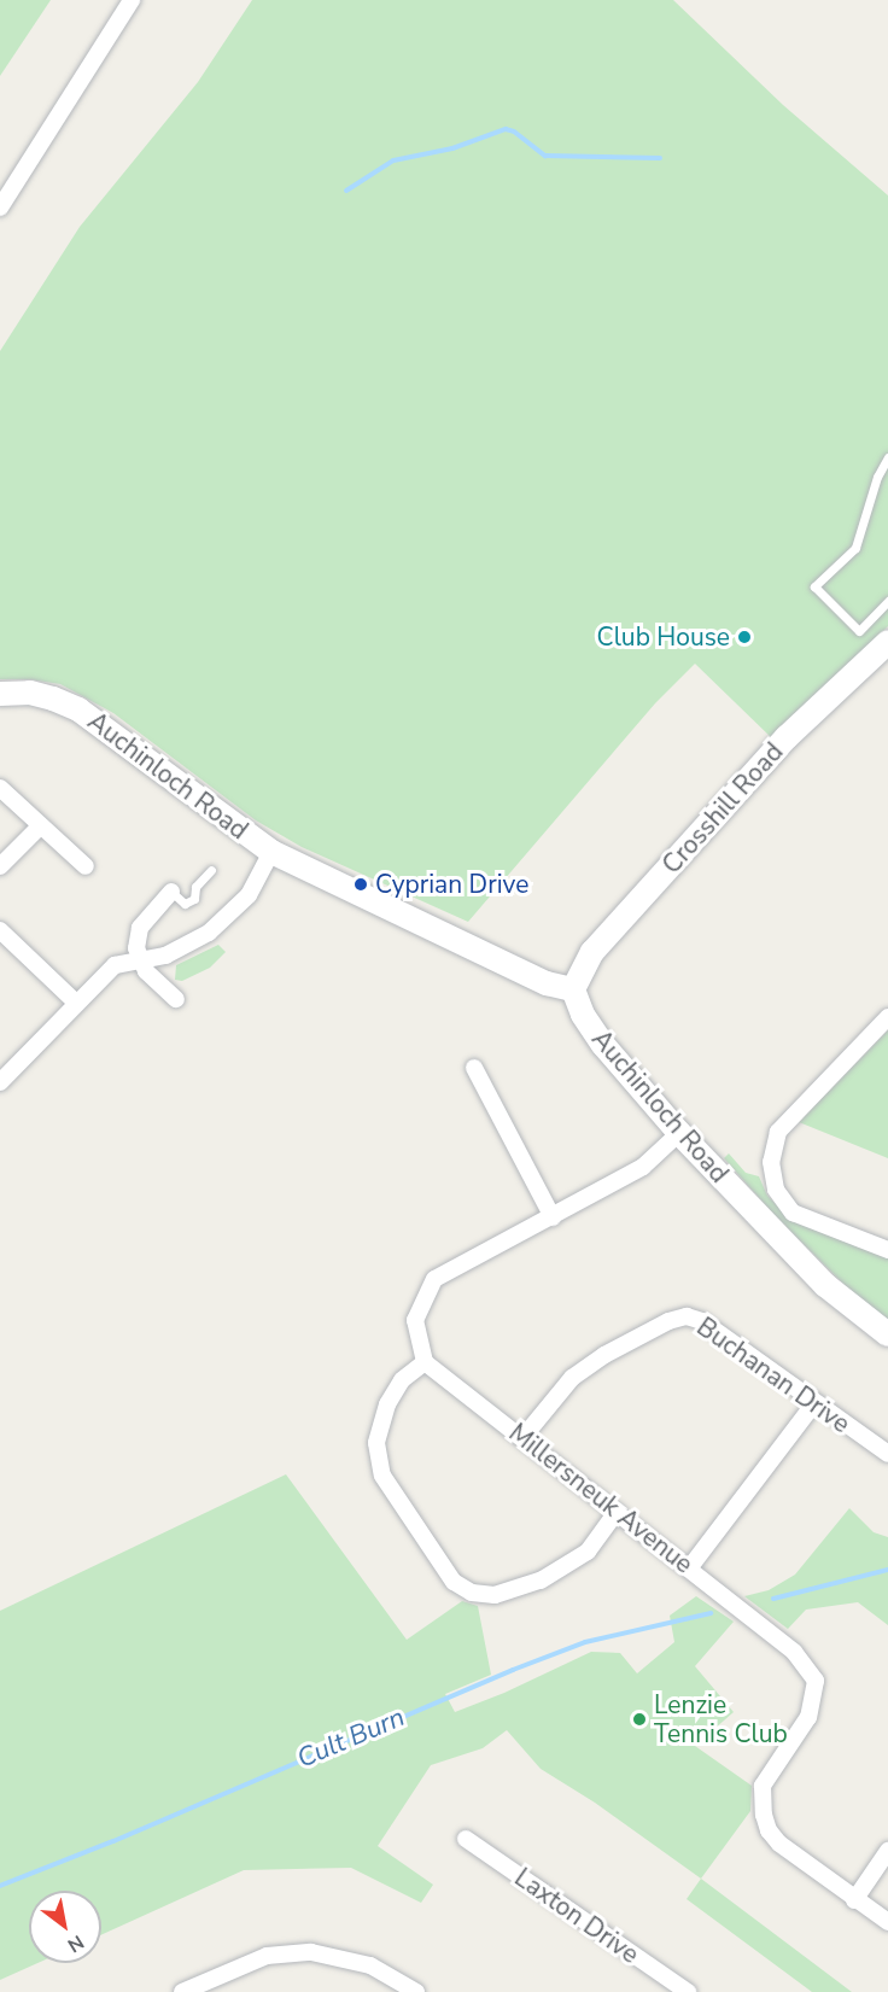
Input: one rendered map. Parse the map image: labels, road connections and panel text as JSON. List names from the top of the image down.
{
  "streets": {
    "main road": ["Auchinloch Road", "Crosshill Road"],
    "street": ["Buchanan Drive", "Millersneuk Avenue", "Laxton Drive"]
  },
  "crossings": [
    ["Auchinloch Road", "Crosshill Road"],
    ["Buchanan Drive", "Millersneuk Avenue"]
  ],
  "water": ["Cult Burn"],
  "places": ["Club House", "Cyprian Drive", "Lenzie Tennis Club"],
  "north": "bottom right"
}
